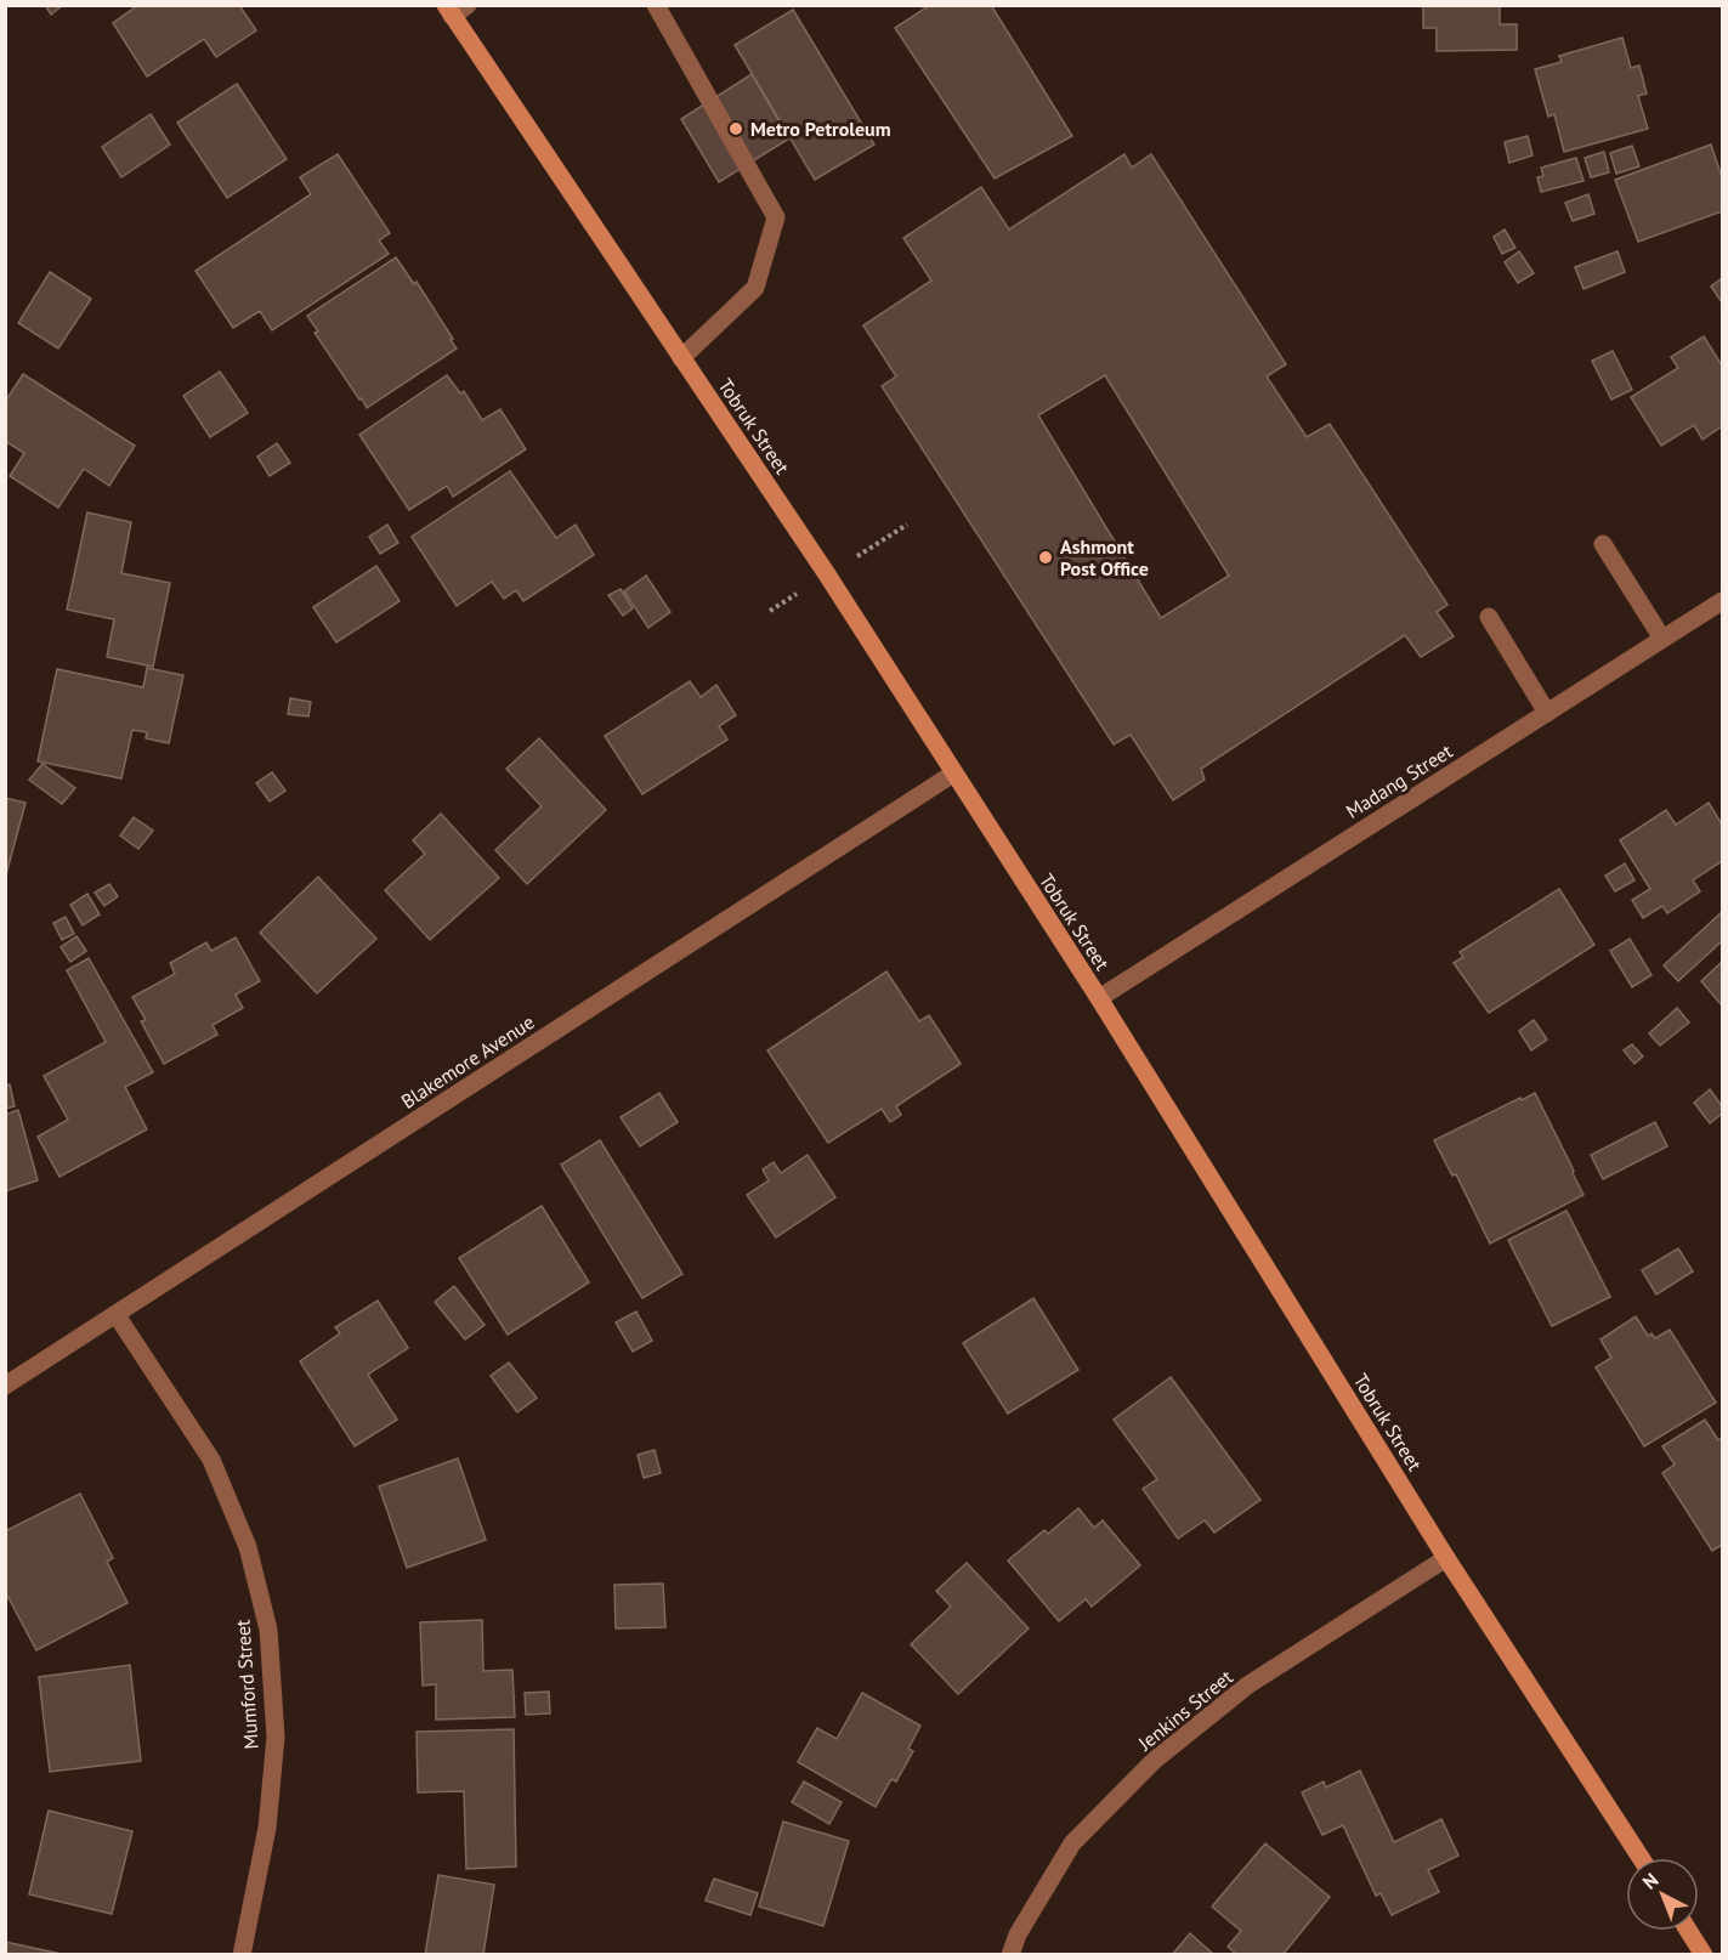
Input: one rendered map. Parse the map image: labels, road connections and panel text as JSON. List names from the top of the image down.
{
  "streets": {
    "street": [
      "Tobruk Street",
      "Madang Street",
      "Blakemore Avenue",
      "Mumford Street",
      "Jenkins Street"
    ]
  },
  "crossings": [
    ["Tobruk Street", "Madang Street"],
    ["Tobruk Street", "Blakemore Avenue"],
    ["Tobruk Street", "Jenkins Street"],
    ["Blakemore Avenue", "Mumford Street"]
  ],
  "places": ["Metro Petroleum", "Ashmont Post Office"],
  "north": "top left"
}
